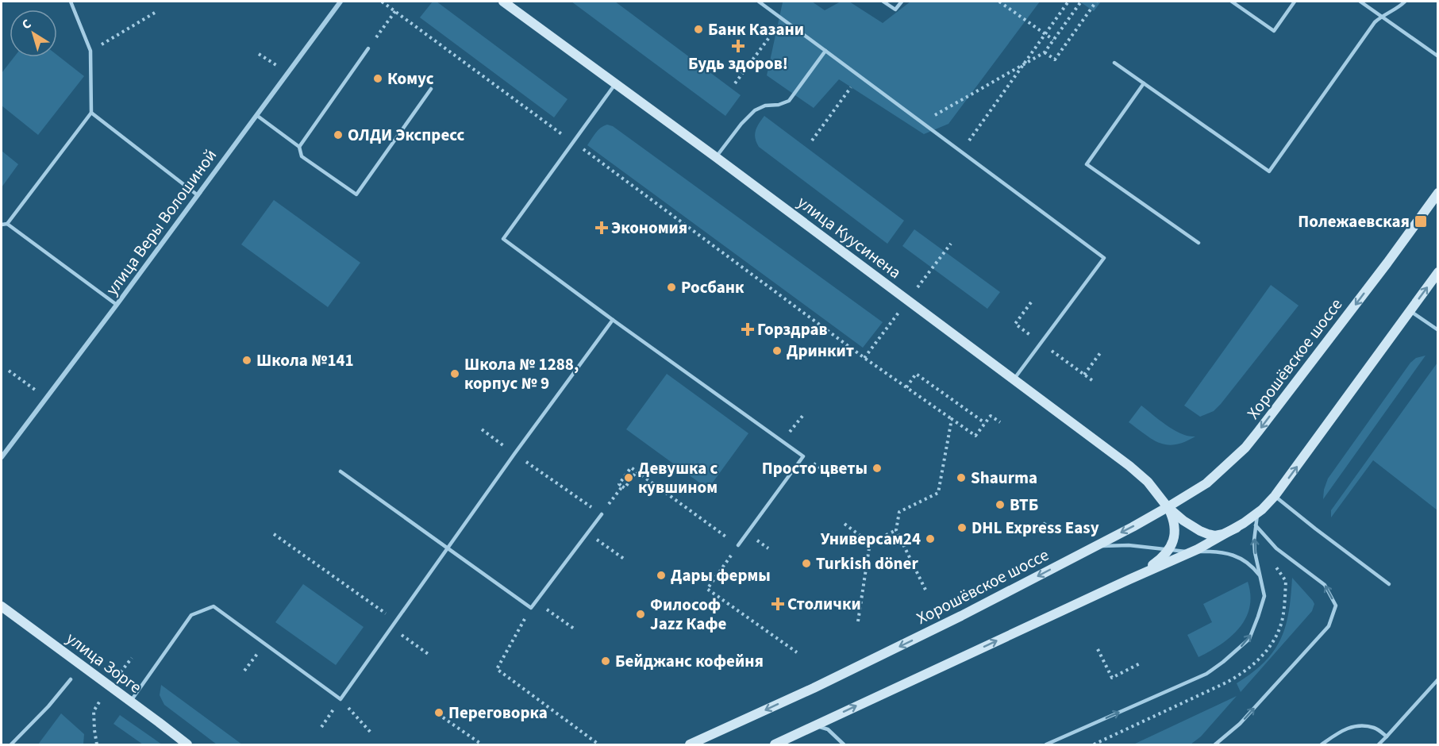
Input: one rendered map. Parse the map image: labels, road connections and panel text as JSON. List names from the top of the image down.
{
  "streets": {
    "main road": ["улица Куусинена", "Хорошёвское шоссе", "улица Зорге"],
    "street": ["улица Веры Волошиной"]
  },
  "crossings": [
    ["улица Куусинена", "Хорошёвское шоссе"]
  ],
  "places": {
    "other": [
      "Банк Казани",
      "Комус",
      "ОЛДИ Экспресс",
      "Росбанк",
      "Дринкит",
      "Школа №141",
      "Школа № 1288, корпус № 9",
      "Просто цветы",
      "Девушка с кувшином",
      "Shaurma",
      "ВТБ",
      "DHL Express Easy",
      "Универсам24",
      "Turkish döner",
      "Дары фермы",
      "Философ Jazz Кафе",
      "Бейджанс кофейня",
      "Переговорка"
    ],
    "health": [
      "Будь здоров!",
      "Экономия",
      "Горздрав",
      "Столички"
    ],
    "transit": ["Полежаевская"]
  },
  "north": "top left"
}
